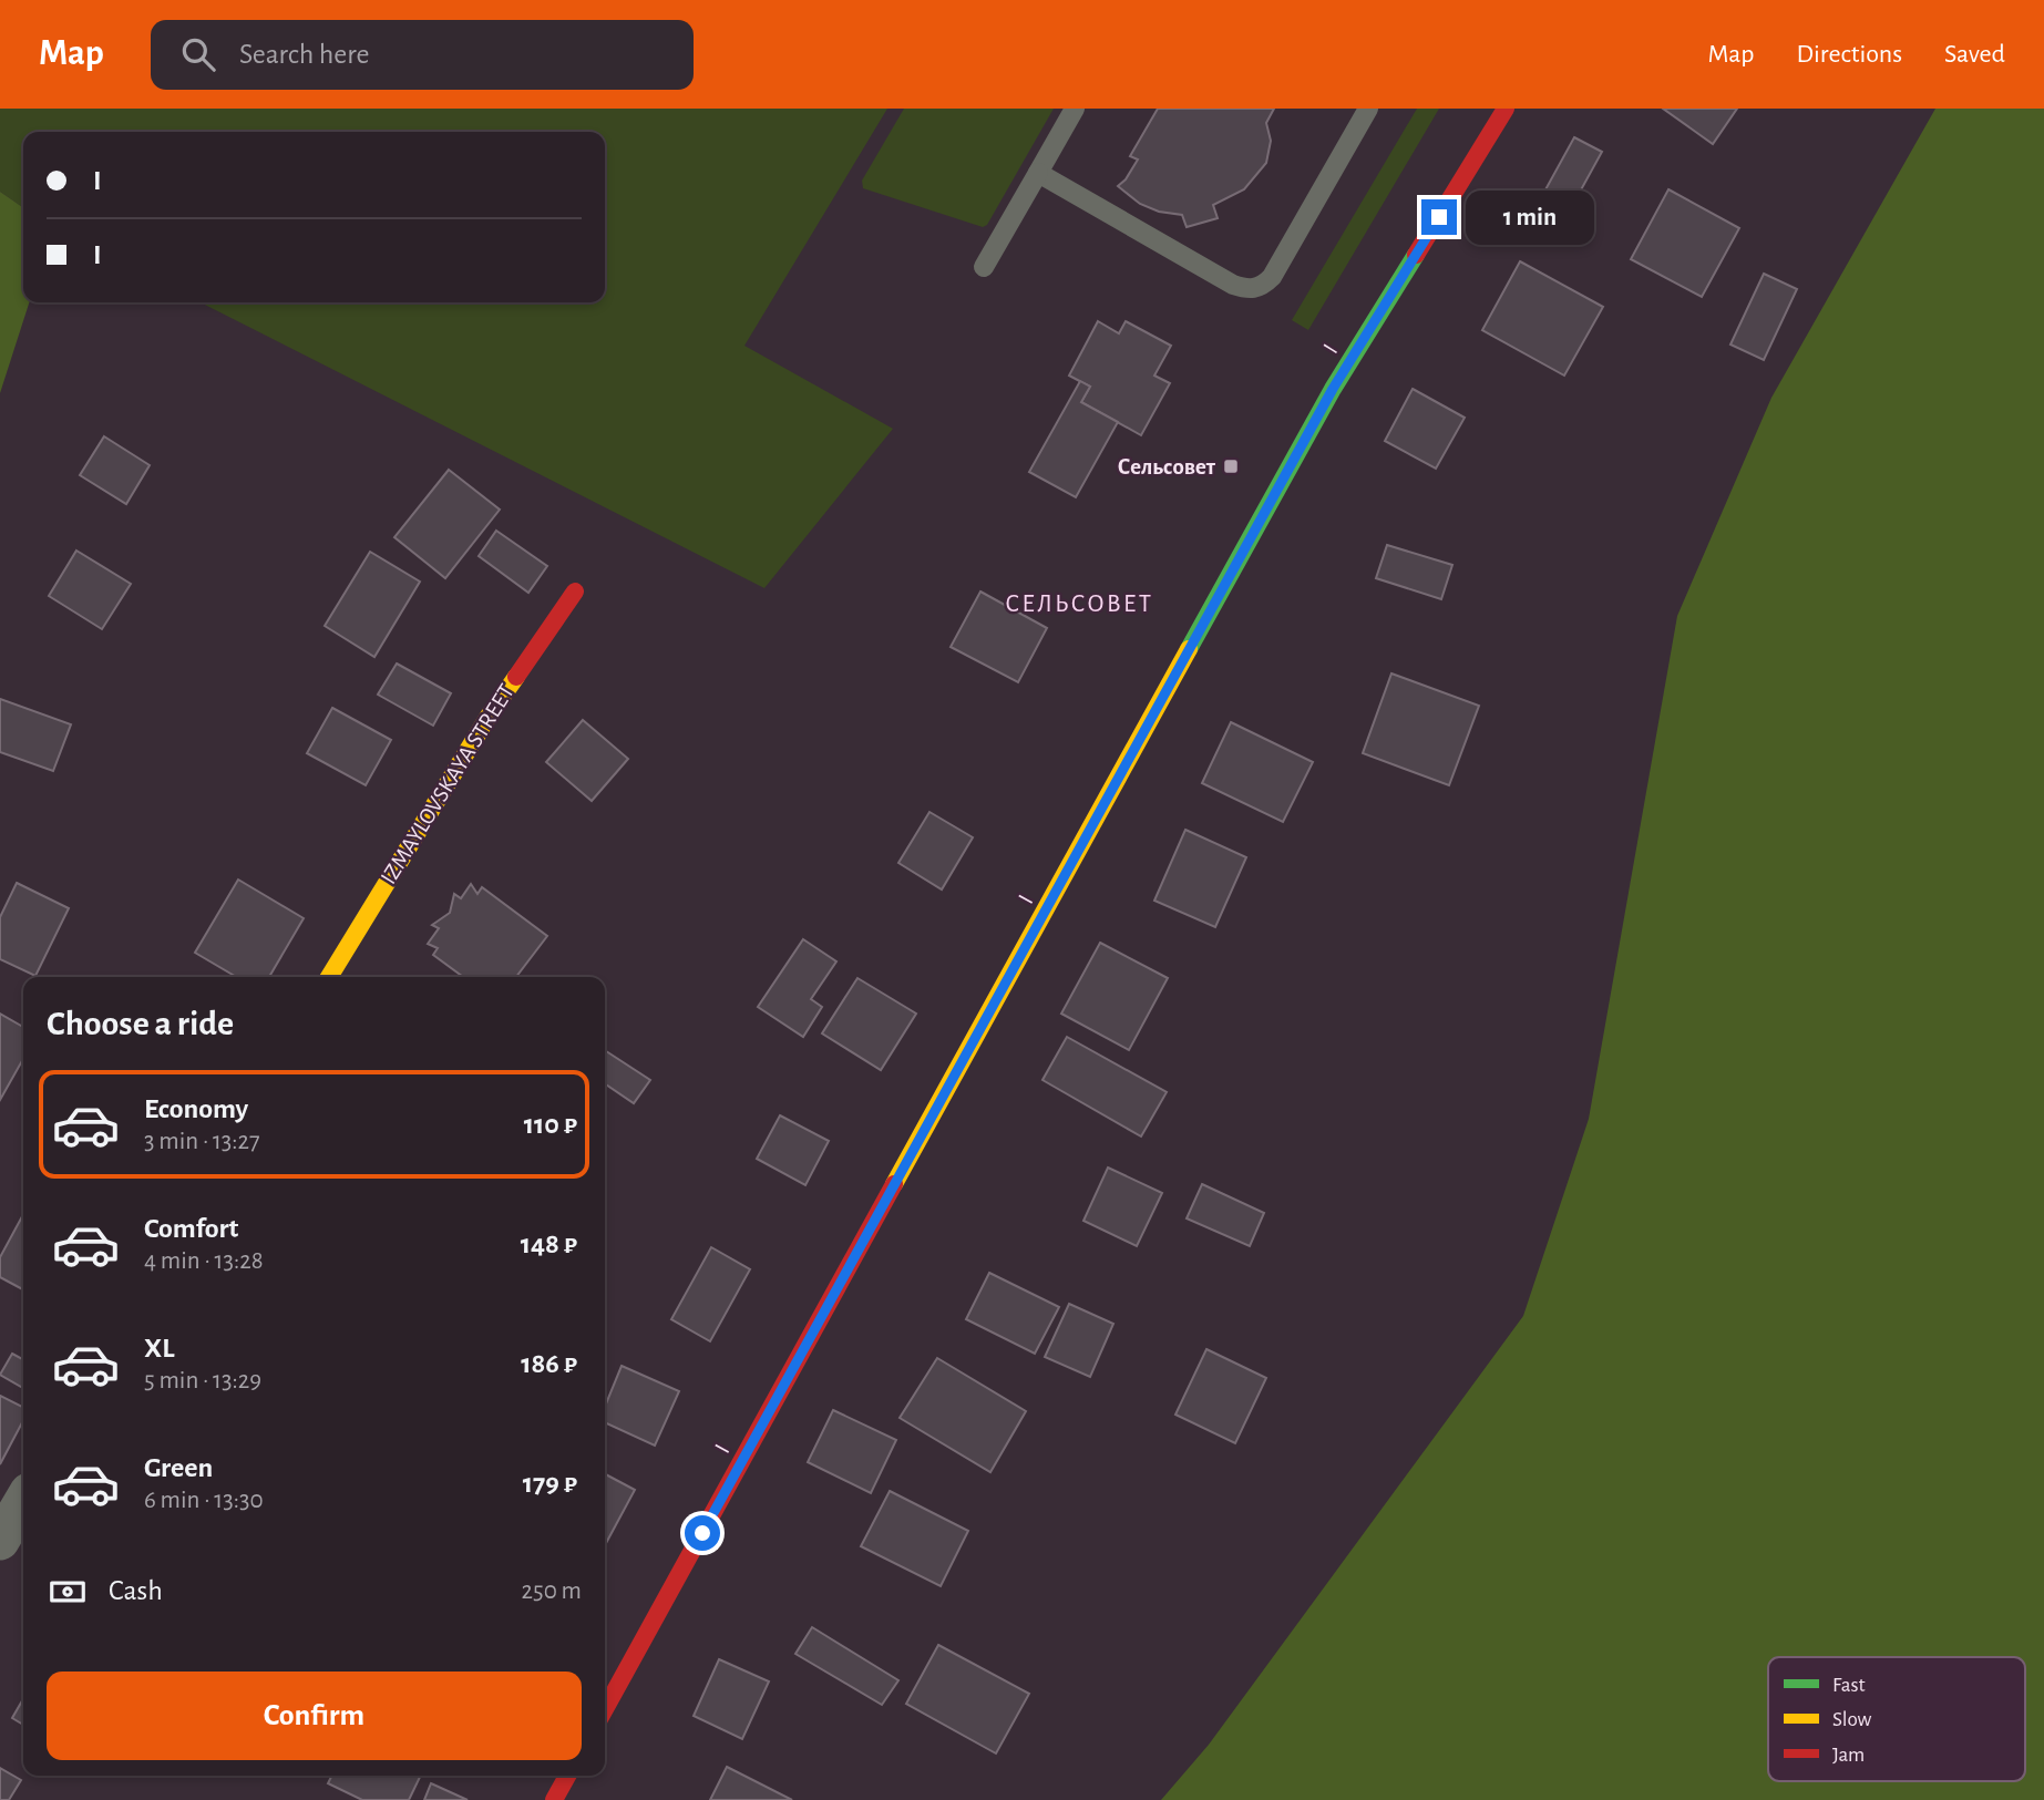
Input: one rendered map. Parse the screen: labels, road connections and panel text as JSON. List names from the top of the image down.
{
  "streets": {
    "street": ["I", "IZMAYLOVSKAYA STREET"]
  },
  "districts": ["СЕЛЬСОВЕТ"],
  "places": {
    "transit": ["Сельсовет"]
  },
  "legend": ["Fast", "Slow", "Jam"],
  "page": {
    "header": "Map",
    "search": "Search here",
    "nav": ["Map", "Directions", "Saved"],
    "banner": ["I", "I"],
    "bubble": "1 min",
    "heading": "Choose a ride",
    "list": [
      {
        "name": "Economy",
        "note": "3 min · 13:27",
        "value": "110 ₽"
      },
      {
        "name": "Comfort",
        "note": "4 min · 13:28",
        "value": "148 ₽"
      },
      {
        "name": "XL",
        "note": "5 min · 13:29",
        "value": "186 ₽"
      },
      {
        "name": "Green",
        "note": "6 min · 13:30",
        "value": "179 ₽"
      }
    ],
    "pay": ["Cash", "250 m"],
    "buttons": "Confirm"
  }
}
